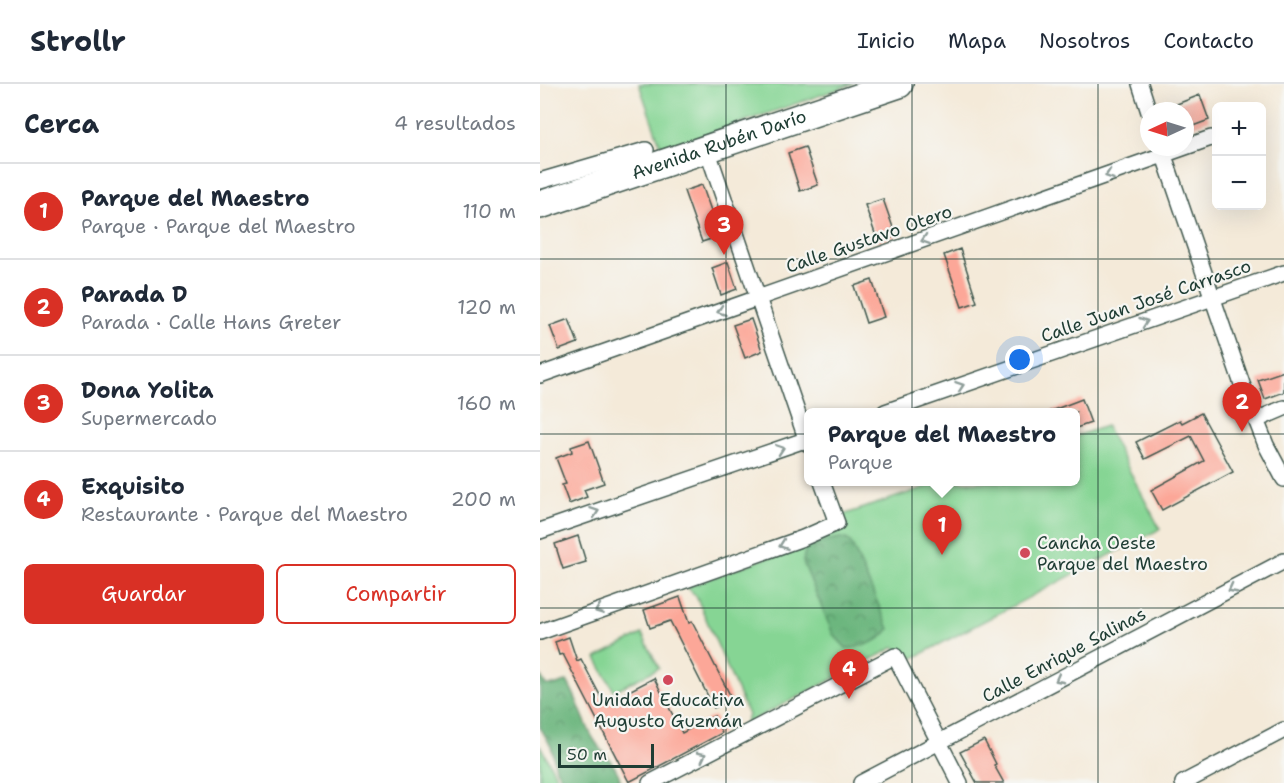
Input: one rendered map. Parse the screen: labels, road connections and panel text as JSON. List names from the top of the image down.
{
  "streets": {
    "highway": ["Avenida Rubén Darío"],
    "street": ["Calle Gustavo Otero", "Calle Juan José Carrasco", "Calle Enrique Salinas"]
  },
  "one_way": ["Calle Gustavo Otero", "Calle Juan José Carrasco", "Calle Enrique Salinas"],
  "places": ["Cancha Oeste Parque del Maestro", "Unidad Educativa Augusto Guzmán"],
  "scale_bar": "50 m",
  "north": "left",
  "page": {
    "header": "Strollr",
    "nav": [
      "Inicio",
      "Mapa",
      "Nosotros",
      "Contacto"
    ],
    "heading": ["Cerca", "4 resultados"],
    "map_buttons": ["+", "−"],
    "list": [
      {
        "mark": "1",
        "name": "Parque del Maestro",
        "note": "Parque · Parque del Maestro",
        "value": "110 m"
      },
      {
        "mark": "2",
        "name": "Parada D",
        "note": "Parada · Calle Hans Greter",
        "value": "120 m"
      },
      {
        "mark": "3",
        "name": "Dona Yolita",
        "note": "Supermercado",
        "value": "160 m"
      },
      {
        "mark": "4",
        "name": "Exquisito",
        "note": "Restaurante · Parque del Maestro",
        "value": "200 m"
      }
    ],
    "pins": [
      "3",
      "2",
      "1",
      "4"
    ],
    "popup": ["Parque del Maestro", "Parque"],
    "buttons": ["Guardar", "Compartir"],
    "scale": "50 m"
  }
}
